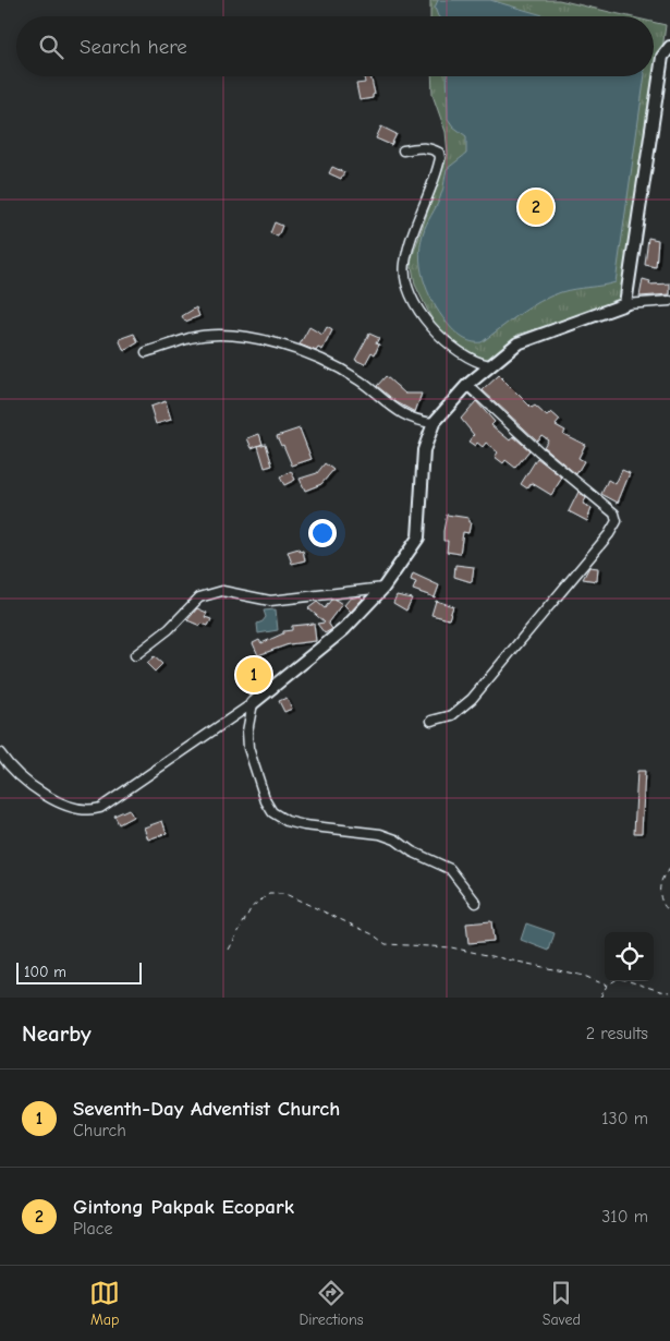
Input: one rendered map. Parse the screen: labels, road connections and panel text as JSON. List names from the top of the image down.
{
  "scale_bar": "100 m",
  "page": {
    "search": "Search here",
    "pins": ["2", "1"],
    "scale": "100 m",
    "heading": ["Nearby", "2 results"],
    "list": [
      {
        "mark": "1",
        "name": "Seventh-Day Adventist Church",
        "note": "Church",
        "value": "130 m"
      },
      {
        "mark": "2",
        "name": "Gintong Pakpak Ecopark",
        "note": "Place",
        "value": "310 m"
      }
    ],
    "nav": ["Map", "Directions", "Saved"]
  }
}
